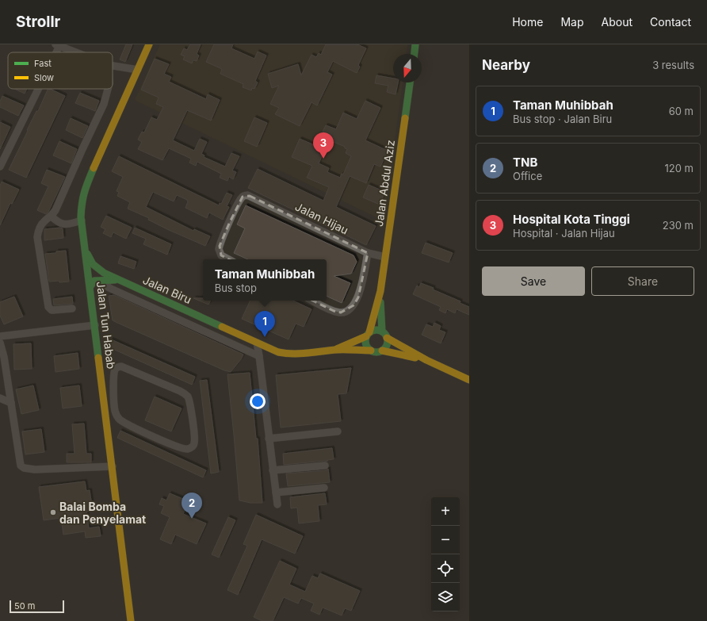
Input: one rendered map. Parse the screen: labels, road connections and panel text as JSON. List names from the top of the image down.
{
  "streets": {
    "main road": ["Jalan Abdul Aziz", "Jalan Biru", "Jalan Tun Habab"],
    "street": ["Jalan Hijau"]
  },
  "crossings": [
    ["Jalan Abdul Aziz", "Jalan Hijau"],
    ["Jalan Biru", "Jalan Tun Habab"]
  ],
  "places": ["Balai Bomba dan Penyelamat"],
  "legend": ["Fast", "Slow"],
  "scale_bar": "50 m",
  "north": "bottom",
  "page": {
    "header": "Strollr",
    "nav": [
      "Home",
      "Map",
      "About",
      "Contact"
    ],
    "heading": ["Nearby", "3 results"],
    "list": [
      {
        "mark": "1",
        "name": "Taman Muhibbah",
        "note": "Bus stop · Jalan Biru",
        "value": "60 m"
      },
      {
        "mark": "2",
        "name": "TNB",
        "note": "Office",
        "value": "120 m"
      },
      {
        "mark": "3",
        "name": "Hospital Kota Tinggi",
        "note": "Hospital · Jalan Hijau",
        "value": "230 m"
      }
    ],
    "pins": ["3", "1", "2"],
    "buttons": ["Save", "Share"],
    "popup": ["Taman Muhibbah", "Bus stop"],
    "map_buttons": ["+", "−"],
    "scale": "50 m"
  }
}
